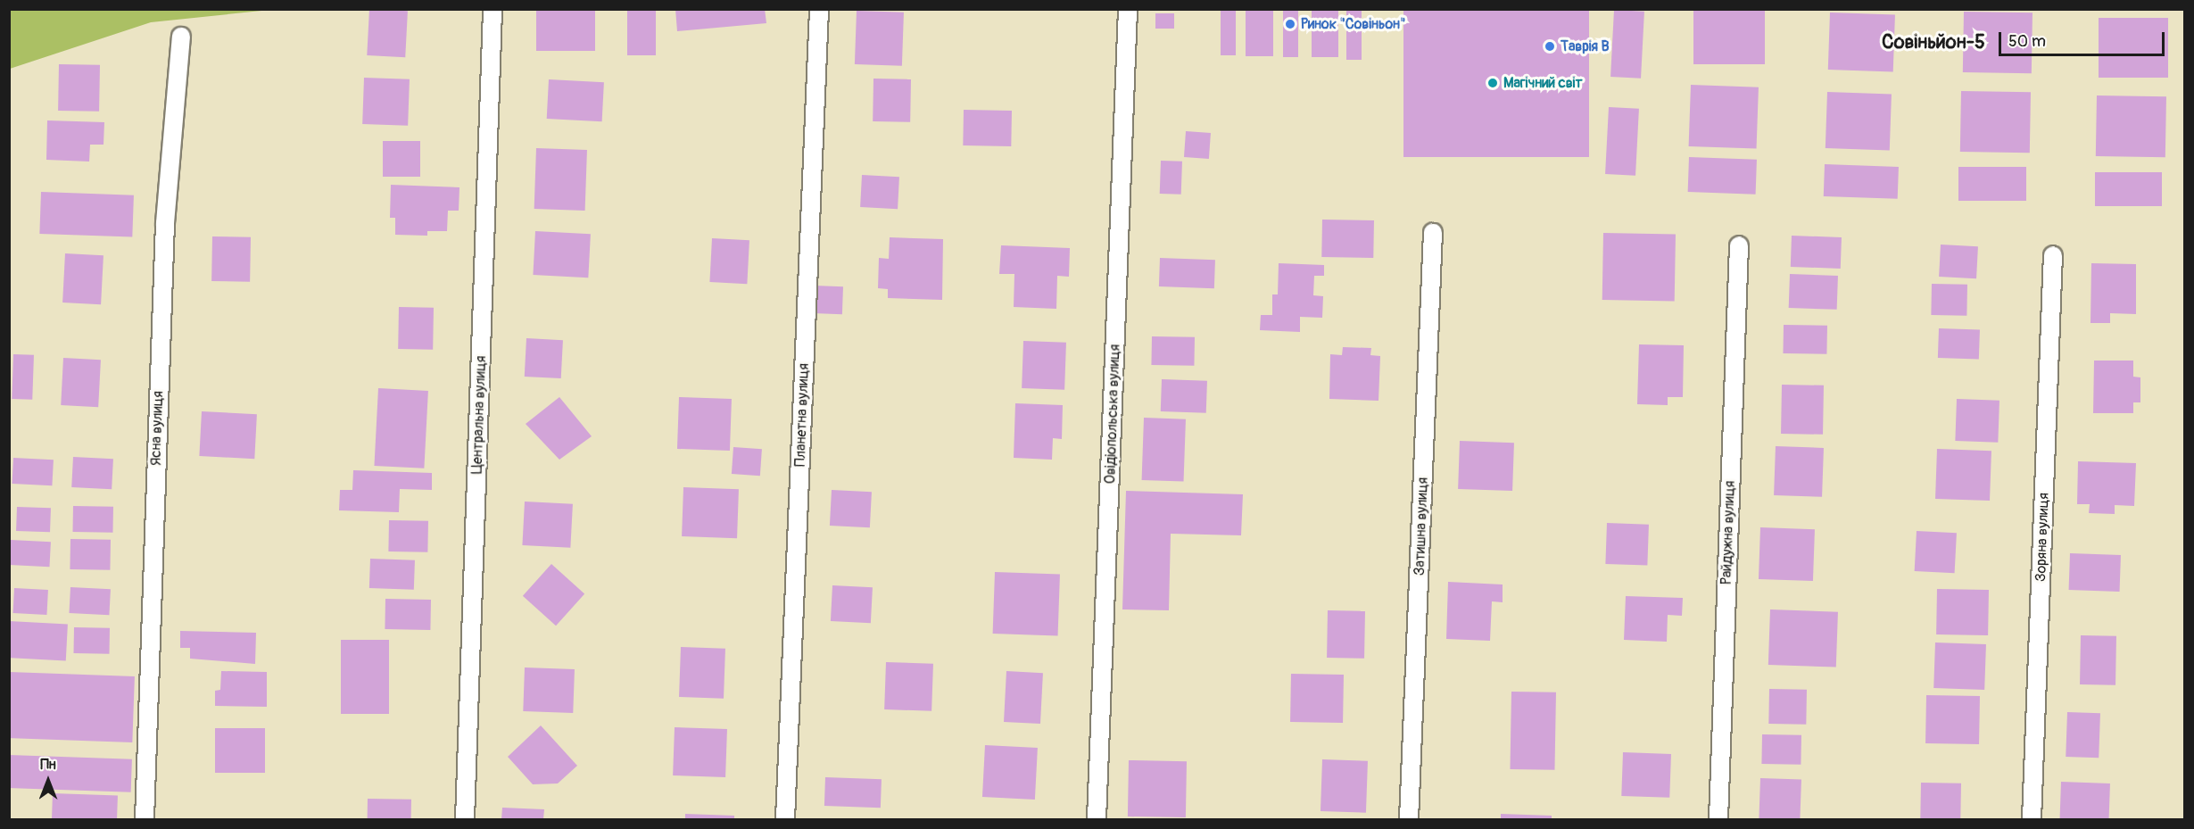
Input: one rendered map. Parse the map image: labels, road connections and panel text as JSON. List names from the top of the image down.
{
  "streets": {
    "street": [
      "Овідіопольська вулиця",
      "Центральна вулиця",
      "Планетна вулиця",
      "Ясна вулиця",
      "Затишна вулиця",
      "Райдужна вулиця",
      "Зоряна вулиця"
    ]
  },
  "districts": ["Совіньйон-5"],
  "places": ["Ринок \"Совіньон\"", "Таврія В", "Магічний світ"],
  "scale_bar": "50 m",
  "north": "top"
}
